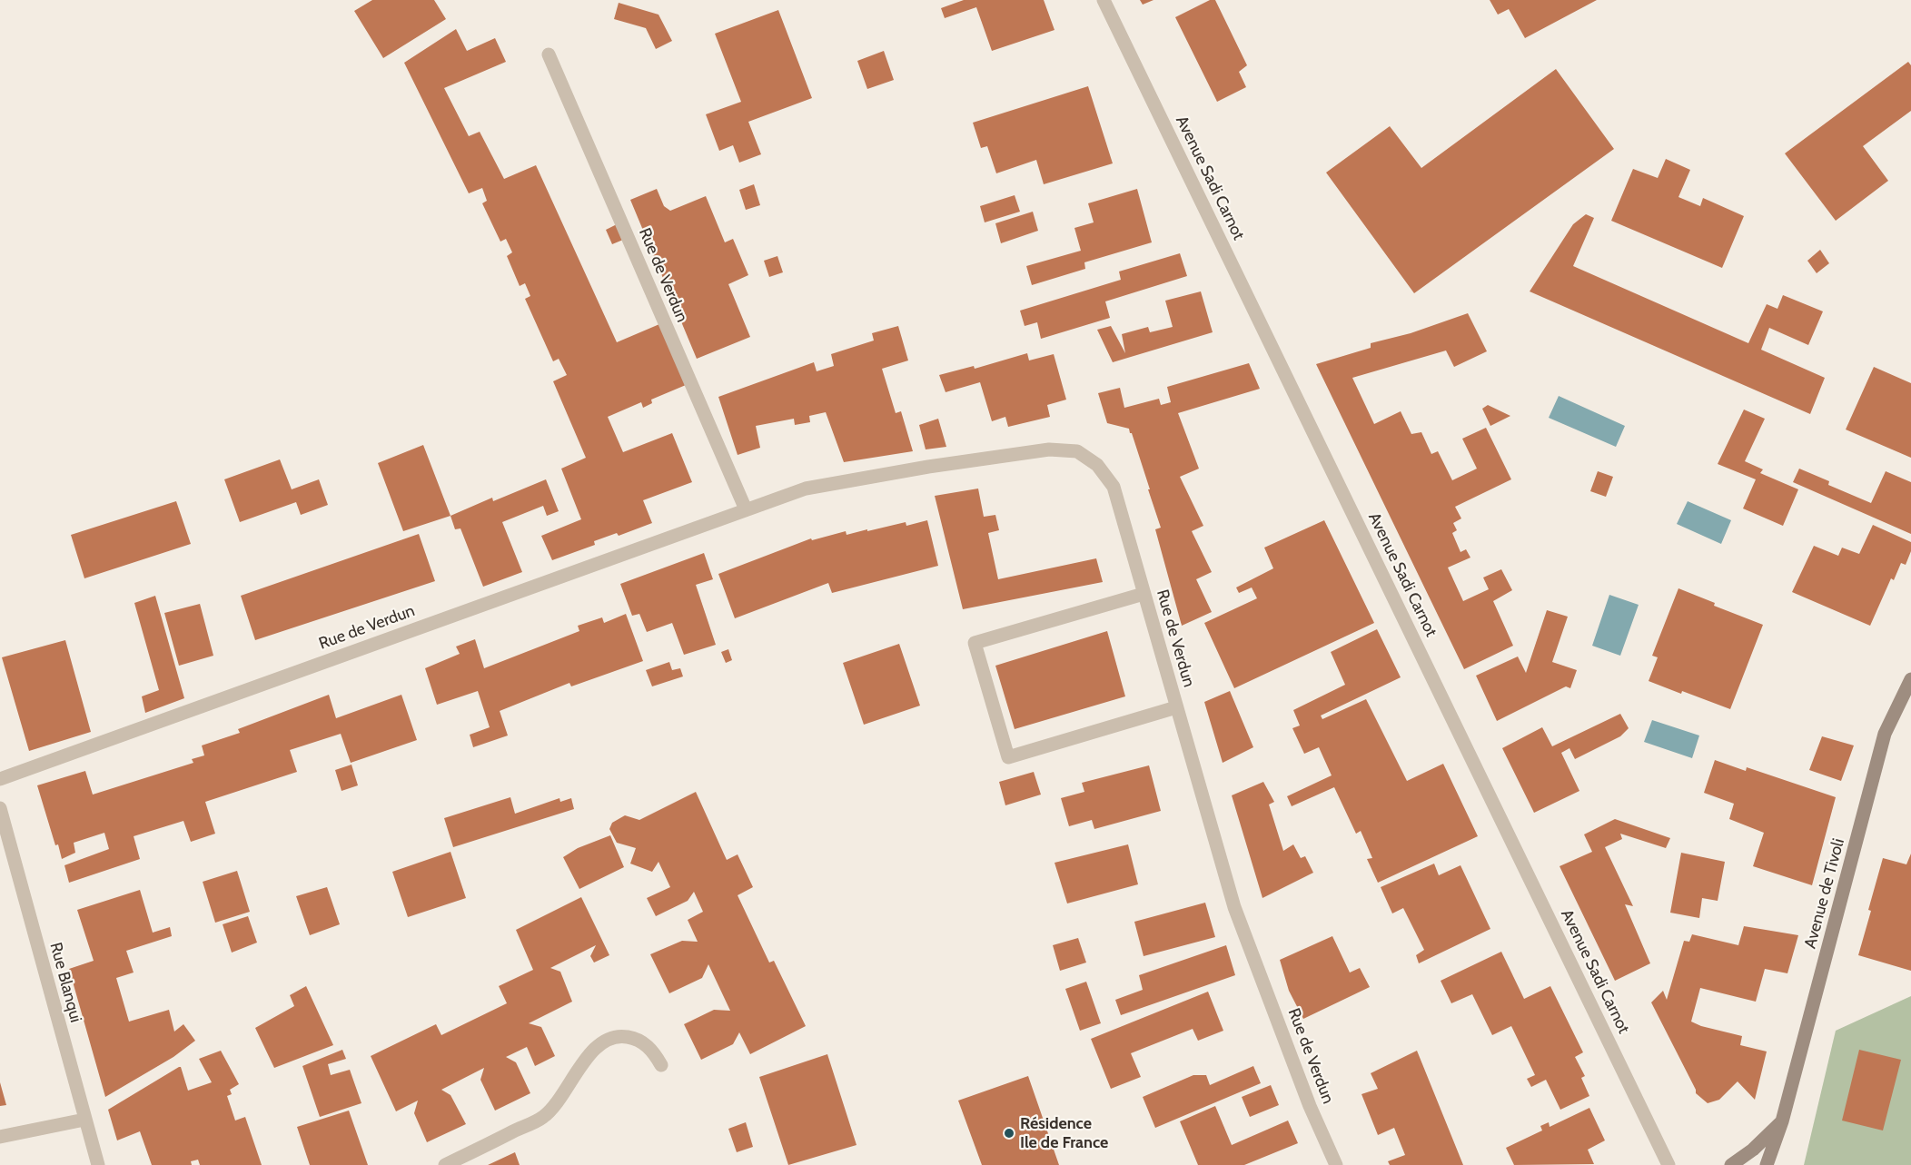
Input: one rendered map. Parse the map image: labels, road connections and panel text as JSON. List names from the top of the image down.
{
  "streets": {
    "street": [
      "Avenue Sadi Carnot",
      "Rue de Verdun",
      "Avenue de Tivoli",
      "Rue Blanqui"
    ]
  },
  "places": ["Résidence Ile de France"]
}
